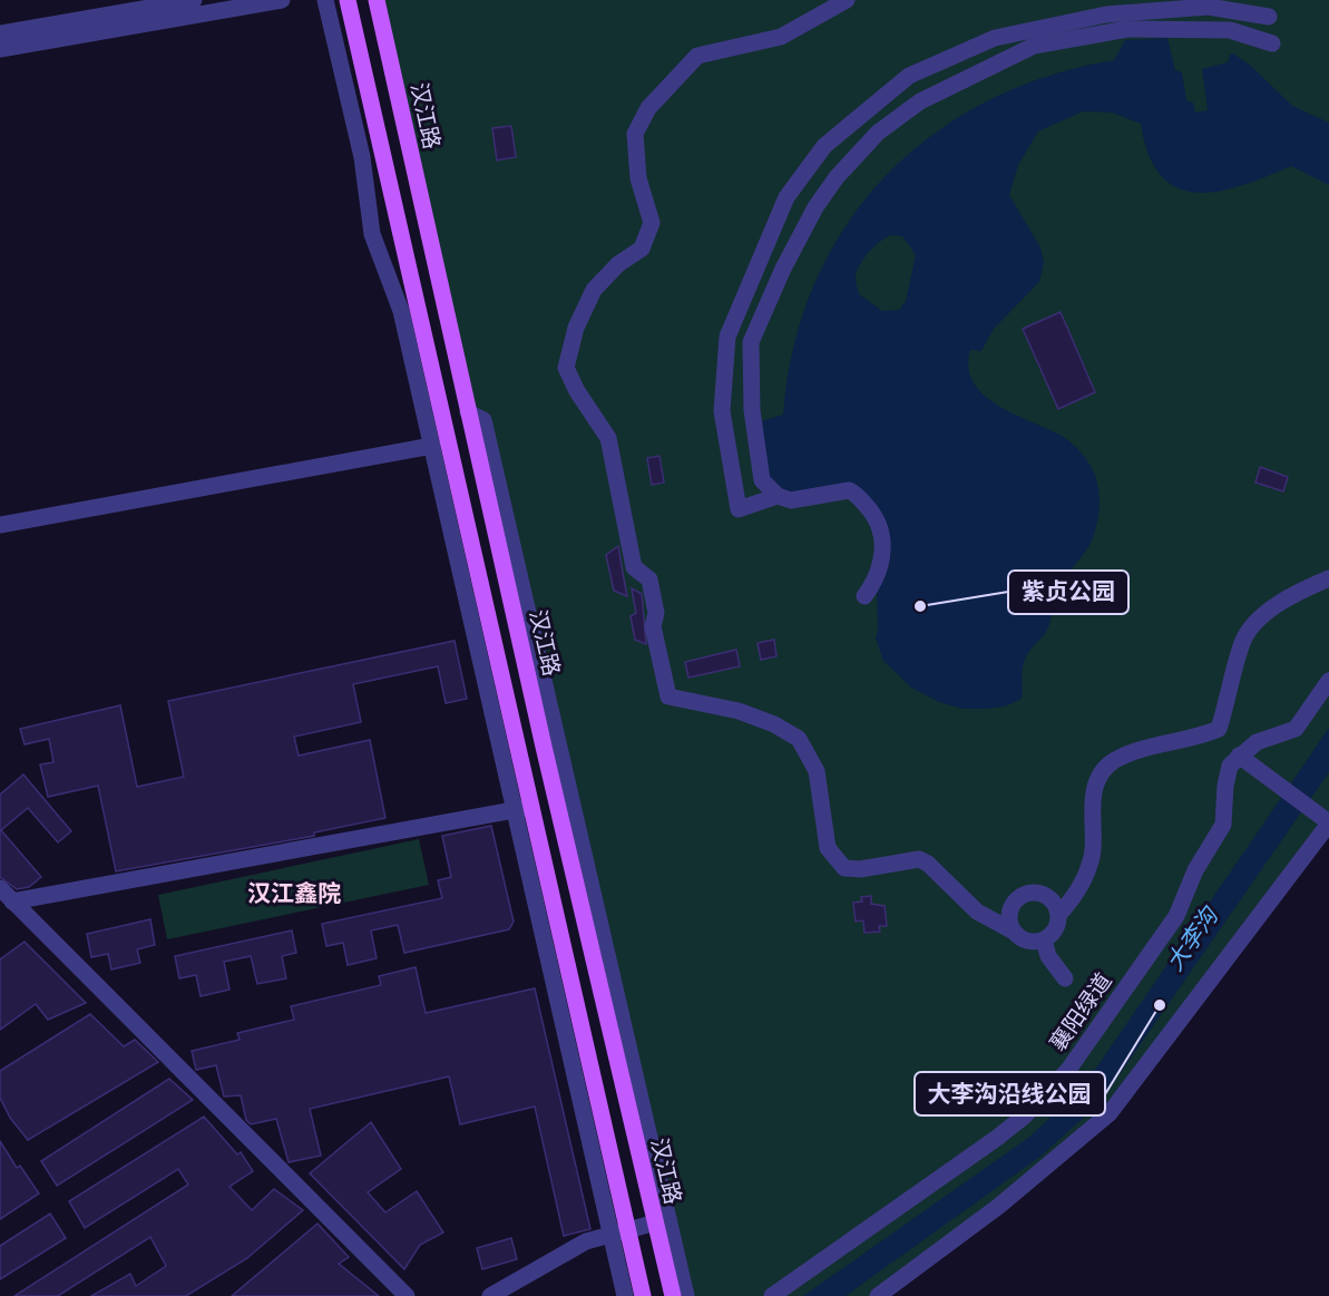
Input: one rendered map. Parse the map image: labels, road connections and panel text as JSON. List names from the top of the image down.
{
  "streets": {
    "main road": ["汉江路"],
    "street": ["襄阳绿道"]
  },
  "districts": ["汉江鑫院"],
  "water": ["大李沟"],
  "places": ["紫贞公园", "大李沟沿线公园"]
}
